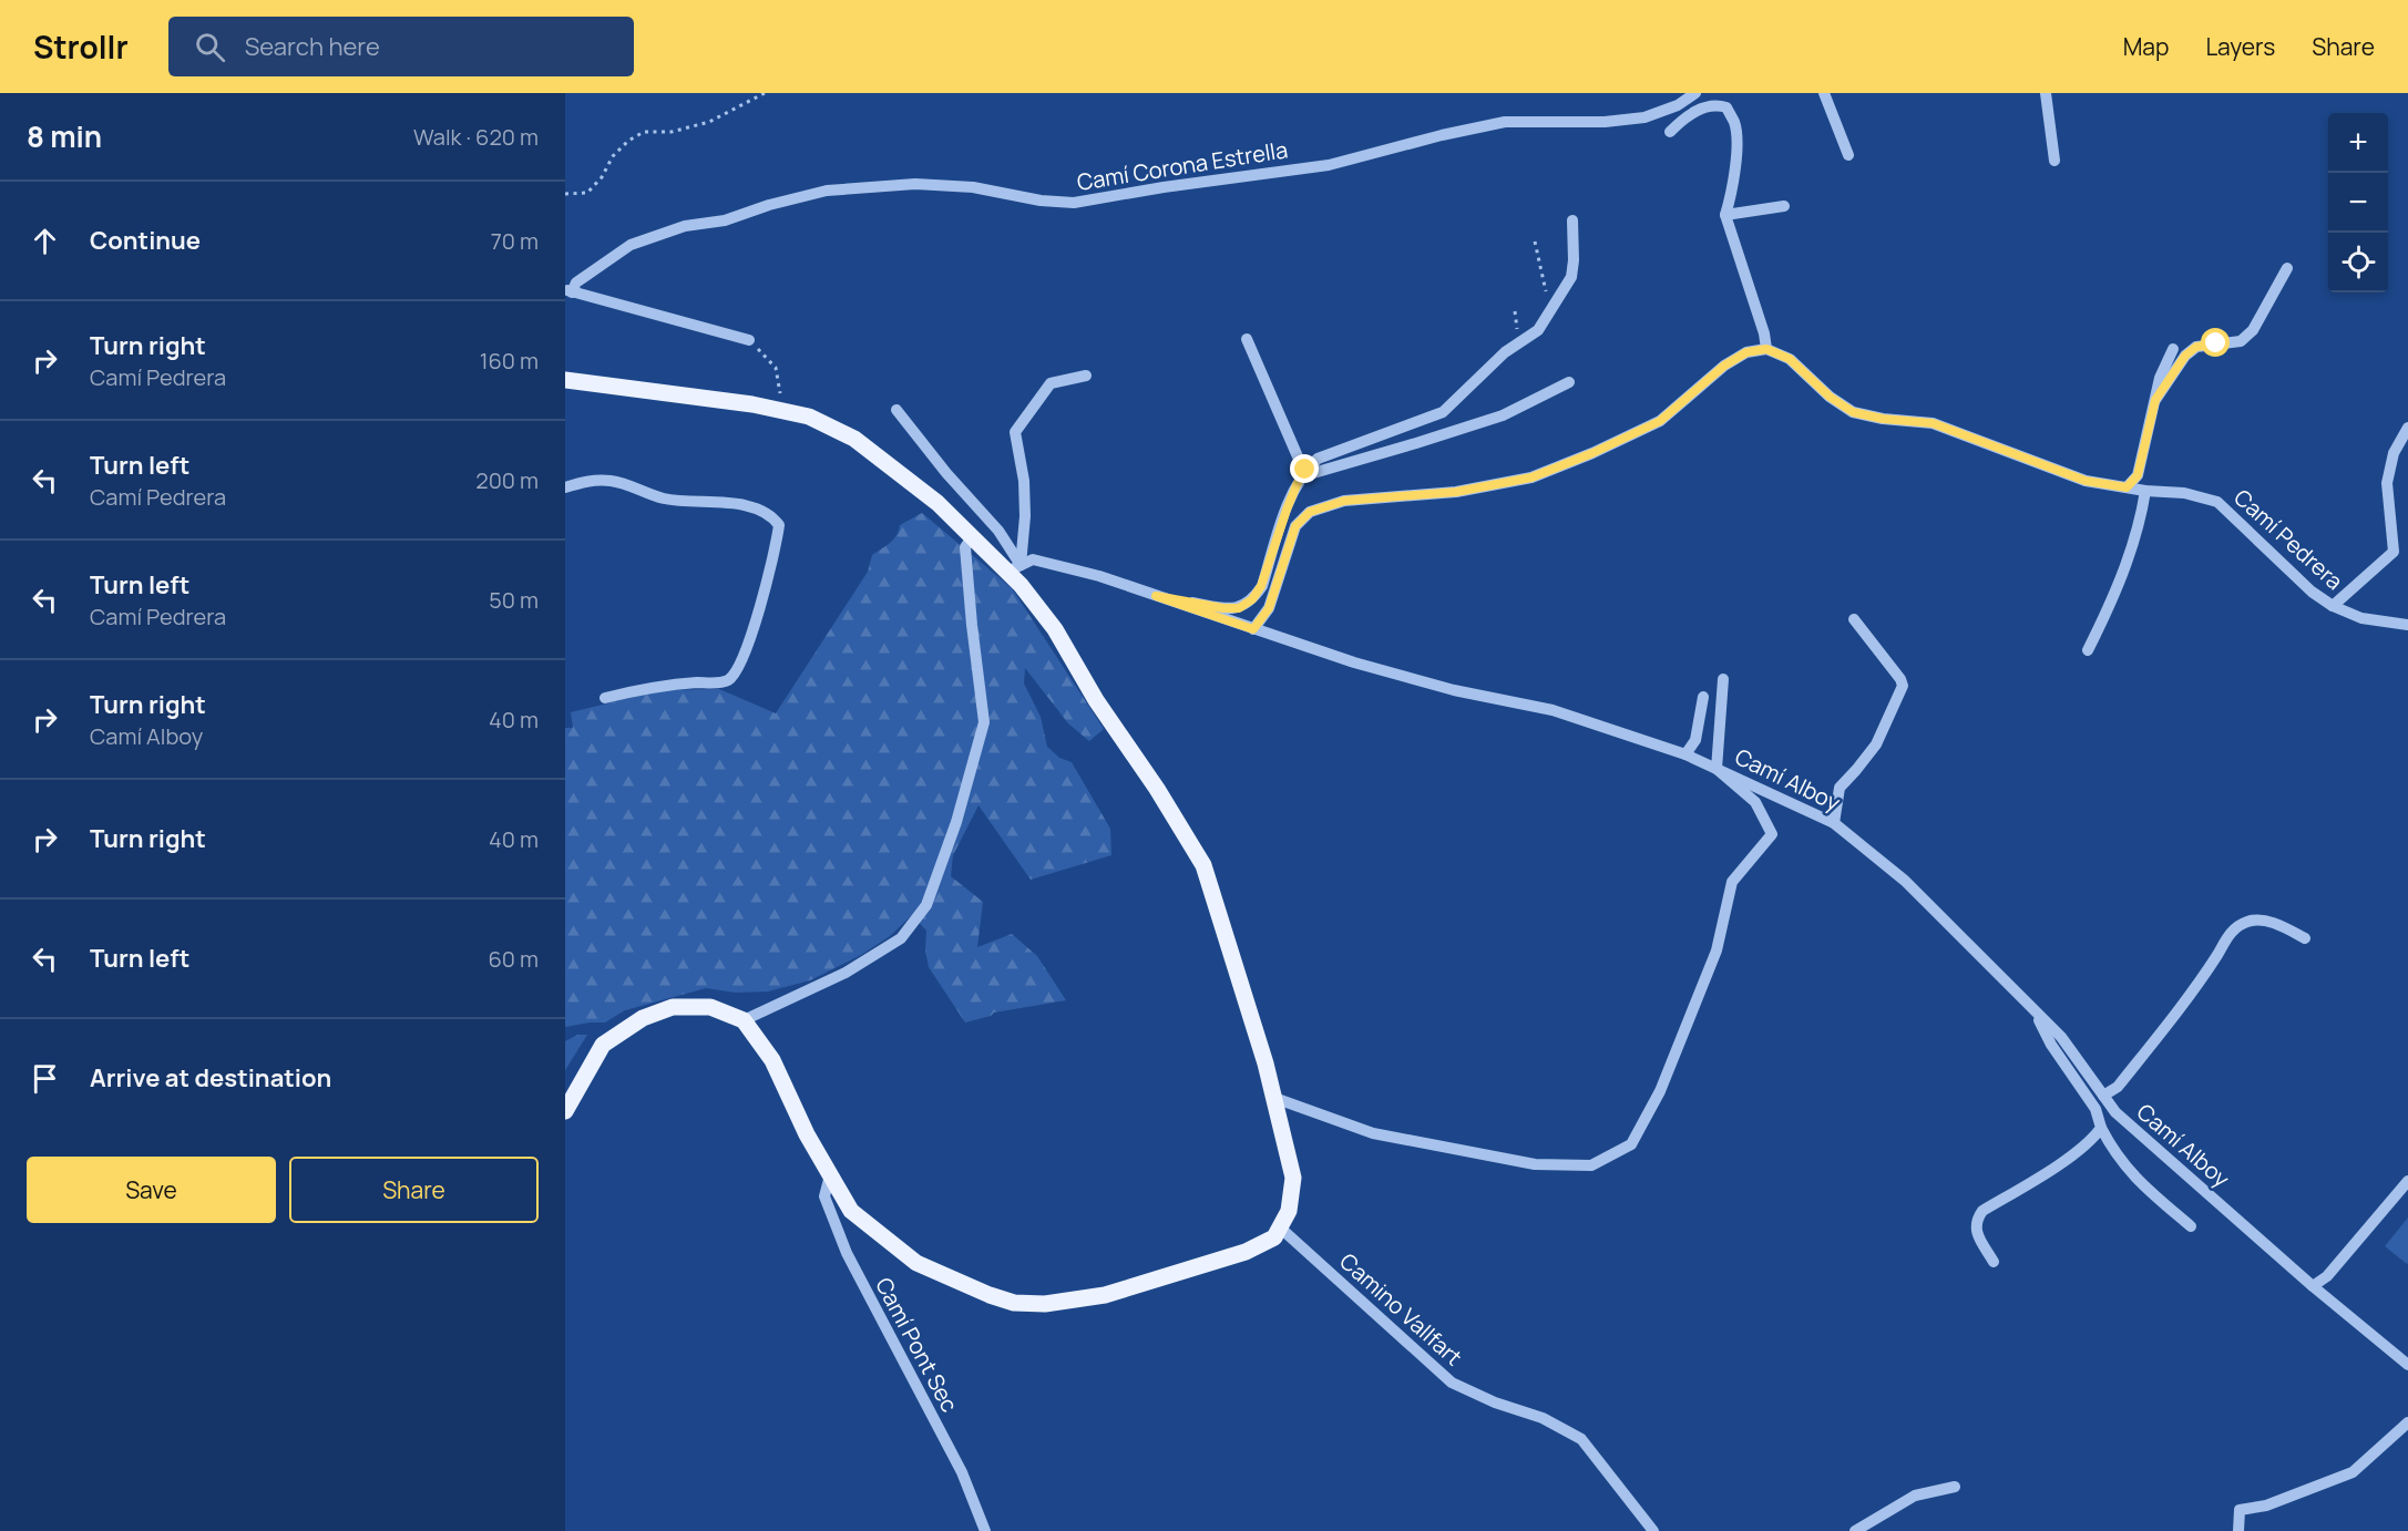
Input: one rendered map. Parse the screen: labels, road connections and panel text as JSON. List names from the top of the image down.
{
  "streets": {
    "street": [
      "Camí Corona Estrella",
      "Camí Pedrera",
      "Camí Alboy",
      "Camino Vallfart",
      "Camí Pont Sec"
    ]
  },
  "page": {
    "header": "Strollr",
    "search": "Search here",
    "nav": ["Map", "Layers", "Share"],
    "heading": ["8 min", "Walk · 620 m"],
    "map_buttons": ["+", "−"],
    "list": [
      ["Continue", "70 m"],
      ["Turn right", "Camí Pedrera", "160 m"],
      ["Turn left", "Camí Pedrera", "200 m"],
      ["Turn left", "Camí Pedrera", "50 m"],
      ["Turn right", "Camí Alboy", "40 m"],
      ["Turn right", "40 m"],
      ["Turn left", "60 m"],
      "Arrive at destination"
    ],
    "buttons": ["Save", "Share"]
  }
}
